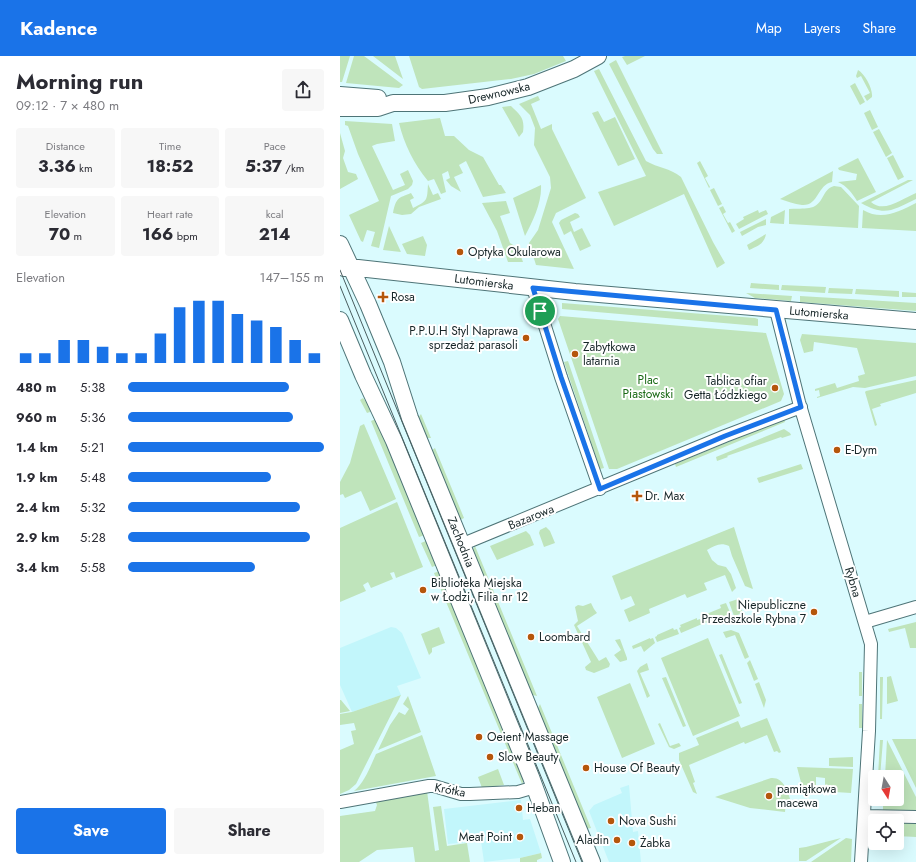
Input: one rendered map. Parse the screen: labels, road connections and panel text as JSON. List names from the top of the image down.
{
  "streets": {
    "main road": ["Drewnowska", "Lutomierska", "Zachodnia"],
    "street": ["Bazarowa", "Rybna", "Krótka"]
  },
  "crossings": [
    ["Lutomierska", "Zachodnia"],
    ["Lutomierska", "Rybna"],
    ["Bazarowa", "Zachodnia"],
    ["Bazarowa", "Rybna"],
    ["Zachodnia", "Krótka"]
  ],
  "parks": ["Plac Piastowski"],
  "places": {
    "other": [
      "Optyka Okularowa",
      "P.P.U.H Styl Naprawa sprzedaż parasoli",
      "Zabytkowa latarnia",
      "Tablica ofiar Getta Łódzkiego",
      "E-Dym",
      "Biblioteka Miejska w Łodzi, Filia nr 12",
      "Niepubliczne Przedszkole Rybna 7",
      "Loombard",
      "Oeient Massage",
      "Slow Beauty",
      "House Of Beauty",
      "pamiątkowa macewa",
      "Heban",
      "Nova Sushi",
      "Meat Point",
      "Aladin",
      "Żabka"
    ],
    "health": ["Rosa", "Dr. Max"]
  },
  "north": "bottom",
  "page": {
    "header": "Kadence",
    "nav": ["Map", "Layers", "Share"],
    "heading": ["Morning run", "09:12 · 7 × 480 m"],
    "stats": [
      ["Distance", "3.36 km"],
      ["Time", "18:52"],
      ["Pace", "5:37 /km"],
      ["Elevation", "70 m"],
      ["Heart rate", "166 bpm"],
      ["kcal", "214"]
    ],
    "chart": ["Elevation", "147–155 m"],
    "list": [
      {
        "name": "480 m",
        "note": "5:38"
      },
      {
        "name": "960 m",
        "note": "5:36"
      },
      {
        "name": "1.4 km",
        "note": "5:21"
      },
      {
        "name": "1.9 km",
        "note": "5:48"
      },
      {
        "name": "2.4 km",
        "note": "5:32"
      },
      {
        "name": "2.9 km",
        "note": "5:28"
      },
      {
        "name": "3.4 km",
        "note": "5:58"
      }
    ],
    "buttons": ["Save", "Share"]
  }
}
